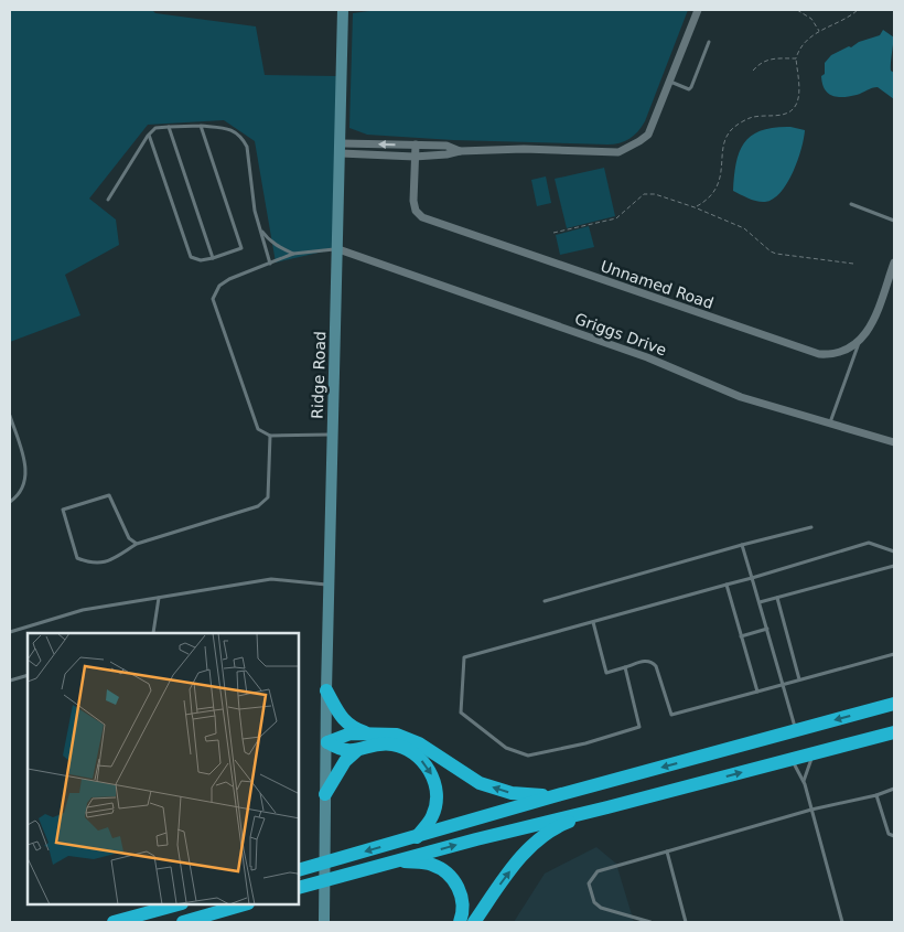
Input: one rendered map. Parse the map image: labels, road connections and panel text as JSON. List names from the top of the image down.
{
  "streets": {
    "street": ["Unnamed Road", "Griggs Drive", "Ridge Road"]
  },
  "crossings": [
    ["Griggs Drive", "Ridge Road"]
  ]
}
